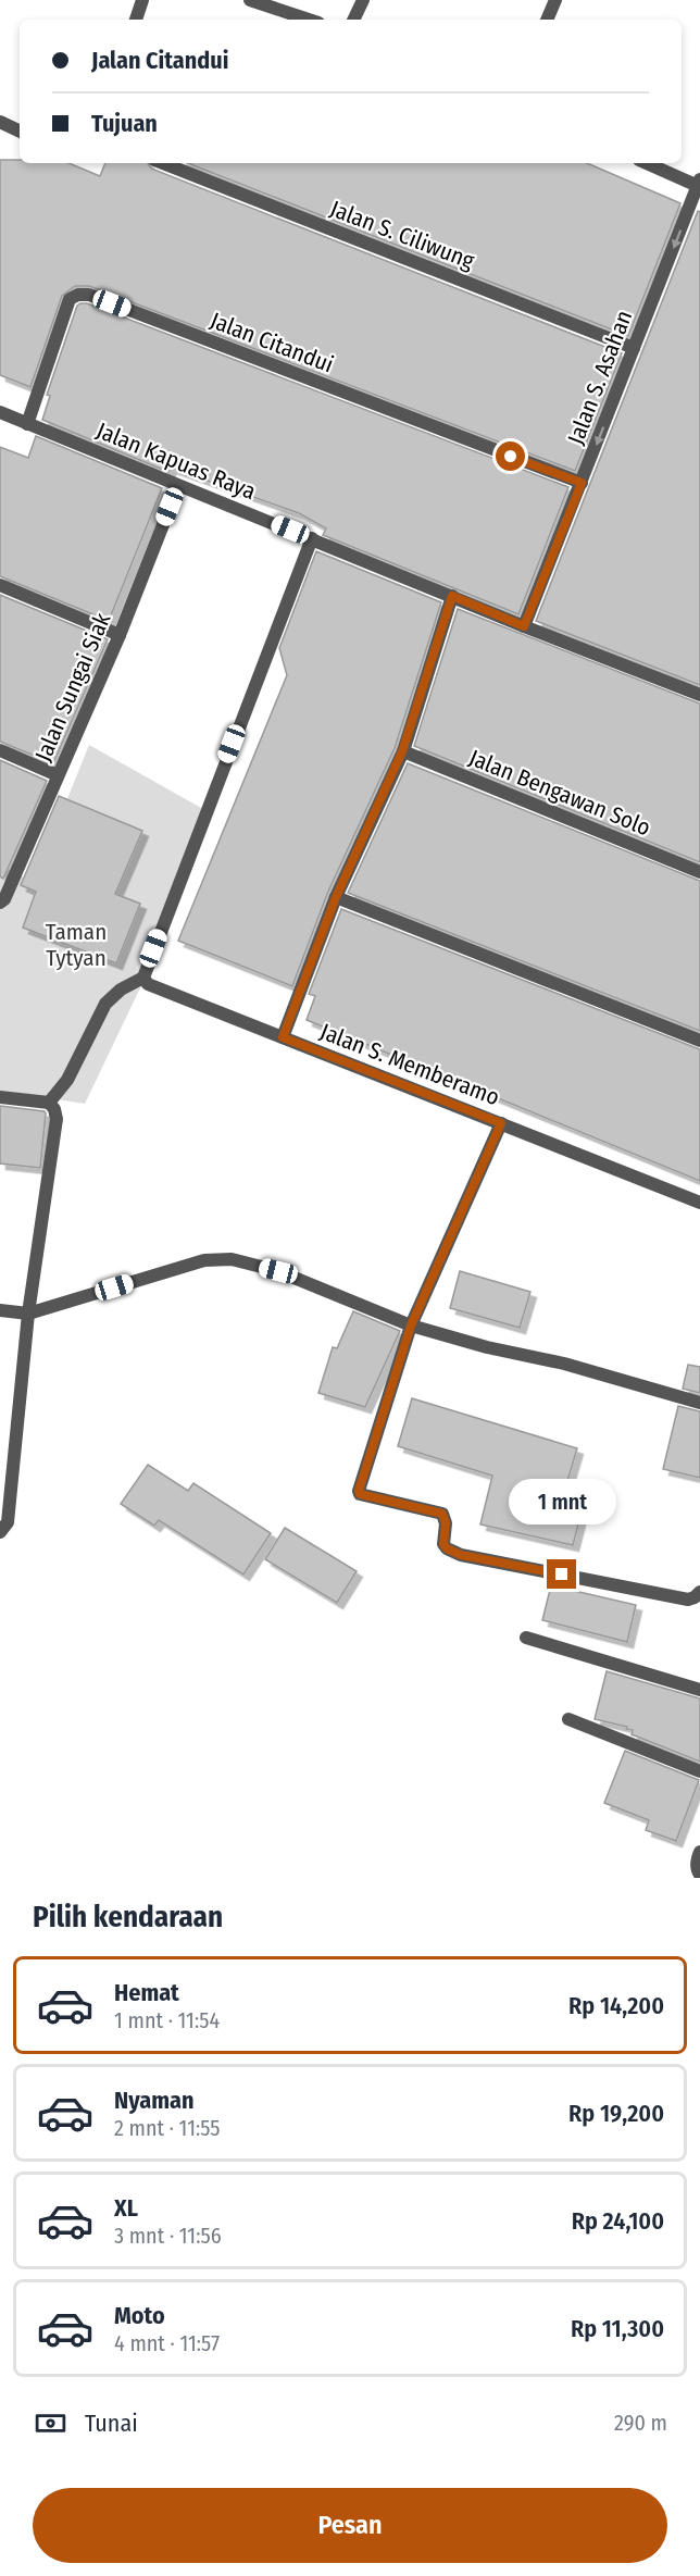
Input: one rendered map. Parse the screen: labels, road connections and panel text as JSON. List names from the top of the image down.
{
  "streets": {
    "street": [
      "Jalan S. Ciliwung",
      "Jalan Citandui",
      "Jalan S. Asahan",
      "Jalan Kapuas Raya",
      "Jalan Sungai Siak",
      "Jalan Bengawan Solo",
      "Jalan S. Memberamo"
    ]
  },
  "crossings": [
    ["Jalan S. Ciliwung", "Jalan S. Asahan"],
    ["Jalan Citandui", "Jalan S. Asahan"],
    ["Jalan Citandui", "Jalan Kapuas Raya"],
    ["Jalan S. Asahan", "Jalan Kapuas Raya"],
    ["Jalan Kapuas Raya", "Jalan Sungai Siak"]
  ],
  "one_way": ["Jalan S. Asahan"],
  "parks": ["Taman Tytyan"],
  "page": {
    "banner": ["Jalan Citandui", "Tujuan"],
    "bubble": "1 mnt",
    "heading": "Pilih kendaraan",
    "list": [
      {
        "name": "Hemat",
        "note": "1 mnt · 11:54",
        "value": "Rp 14,200"
      },
      {
        "name": "Nyaman",
        "note": "2 mnt · 11:55",
        "value": "Rp 19,200"
      },
      {
        "name": "XL",
        "note": "3 mnt · 11:56",
        "value": "Rp 24,100"
      },
      {
        "name": "Moto",
        "note": "4 mnt · 11:57",
        "value": "Rp 11,300"
      }
    ],
    "pay": ["Tunai", "290 m"],
    "buttons": "Pesan"
  }
}
